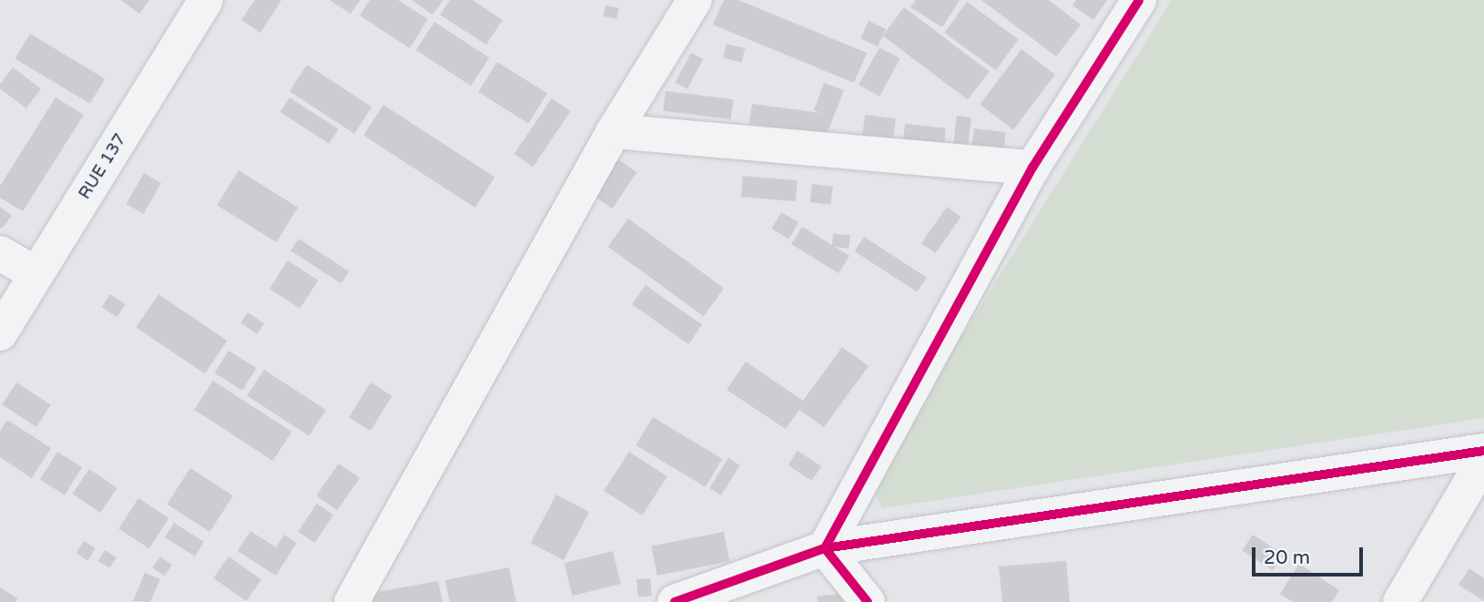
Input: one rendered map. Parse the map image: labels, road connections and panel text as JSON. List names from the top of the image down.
{
  "streets": {
    "street": ["RUE 137"]
  },
  "scale_bar": "20 m"
}
